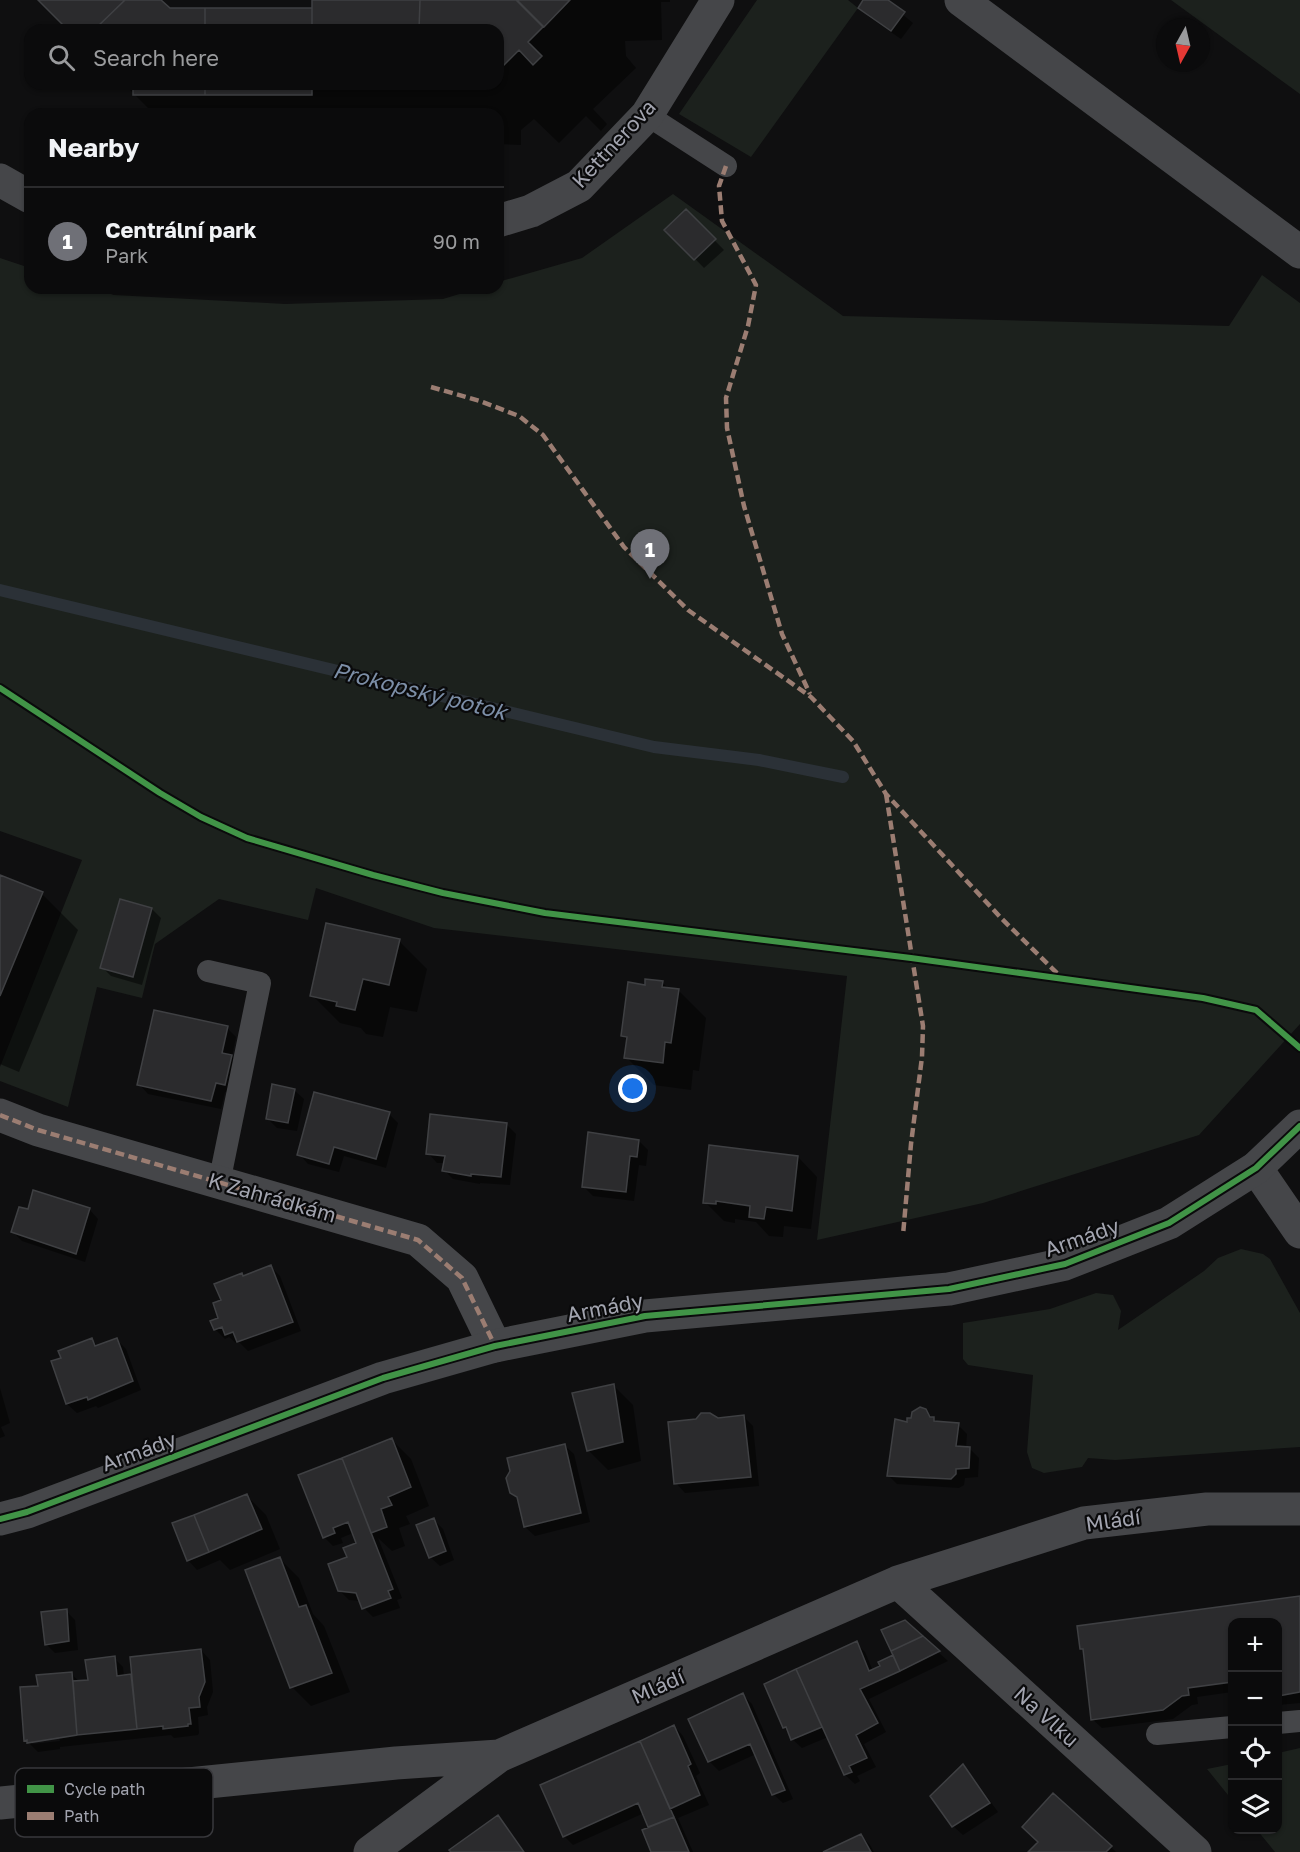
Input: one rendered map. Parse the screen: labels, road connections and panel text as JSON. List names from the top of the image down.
{
  "streets": {
    "street": [
      "Kettnerova",
      "K Zahrádkám",
      "Armády",
      "Mládí",
      "Na Vlku"
    ]
  },
  "crossings": [
    ["K Zahrádkám", "Armády"],
    ["Mládí", "Na Vlku"]
  ],
  "water": ["Prokopský potok"],
  "legend": ["Cycle path", "Path"],
  "north": "bottom",
  "page": {
    "search": "Search here",
    "heading": "Nearby",
    "list": [
      {
        "mark": "1",
        "name": "Centrální park",
        "note": "Park",
        "value": "90 m"
      }
    ],
    "pins": "1",
    "map_buttons": ["+", "−"]
  }
}
